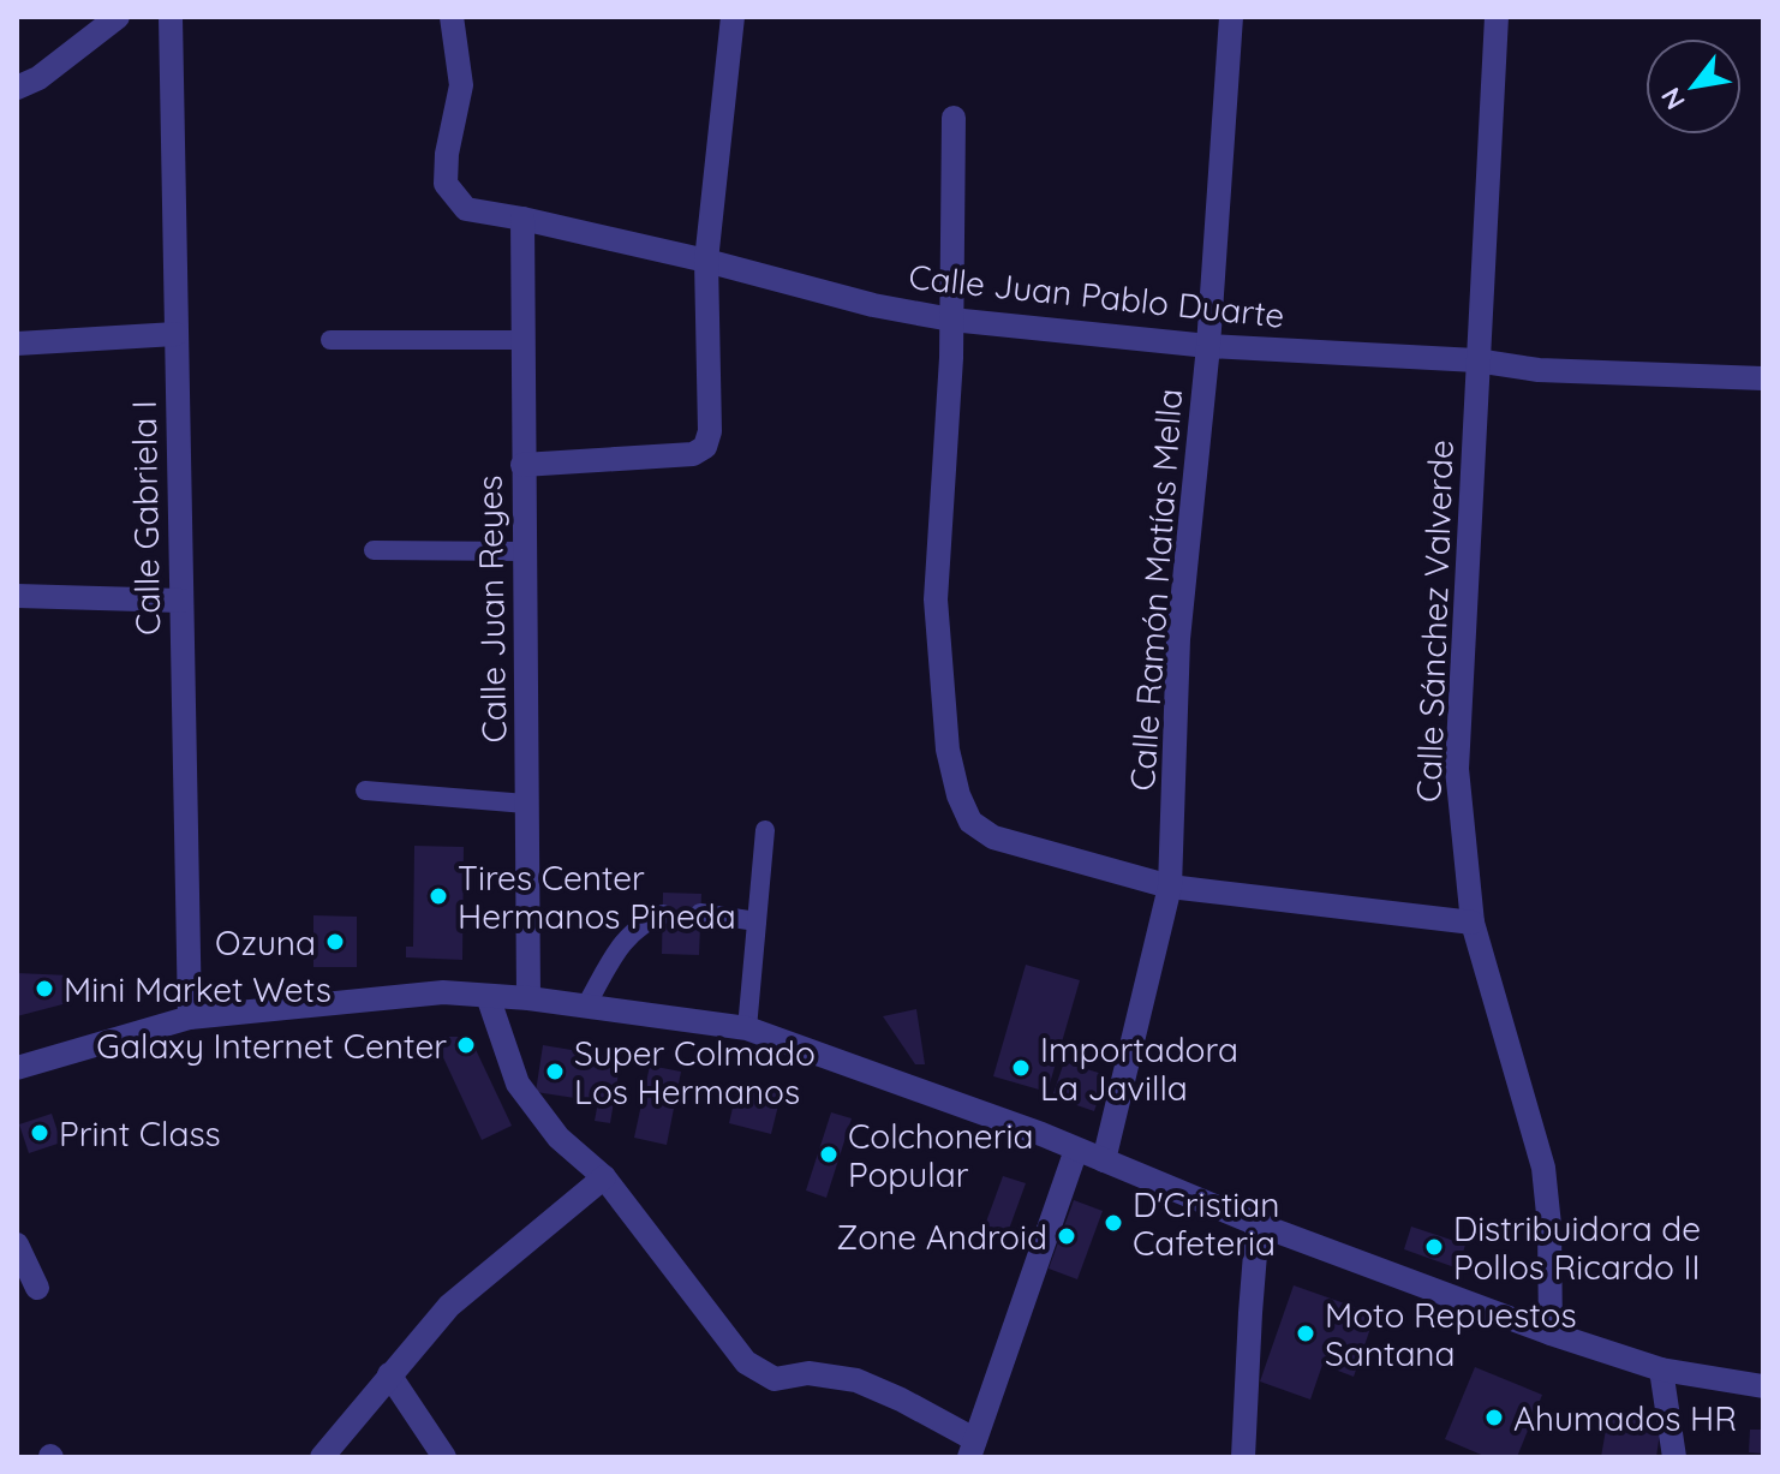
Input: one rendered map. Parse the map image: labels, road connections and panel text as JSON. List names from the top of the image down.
{
  "streets": {
    "street": [
      "Calle Juan Pablo Duarte",
      "Calle Gabriela I",
      "Calle Ramón Matías Mella",
      "Calle Juan Reyes",
      "Calle Sánchez Valverde"
    ]
  },
  "crossings": [
    ["Calle Juan Pablo Duarte", "Calle Ramón Matías Mella"],
    ["Calle Juan Pablo Duarte", "Calle Juan Reyes"],
    ["Calle Juan Pablo Duarte", "Calle Sánchez Valverde"]
  ],
  "places": [
    "Tires Center Hermanos Pineda",
    "Ozuna",
    "Mini Market Wets",
    "Galaxy Internet Center",
    "Importadora La Javilla",
    "Super Colmado Los Hermanos",
    "Print Class",
    "Colchoneria Popular",
    "D'Cristian Cafeteria",
    "Zone Android",
    "Distribuidora de Pollos Ricardo II",
    "Moto Repuestos Santana",
    "Ahumados HR"
  ],
  "north": "bottom left"
}
